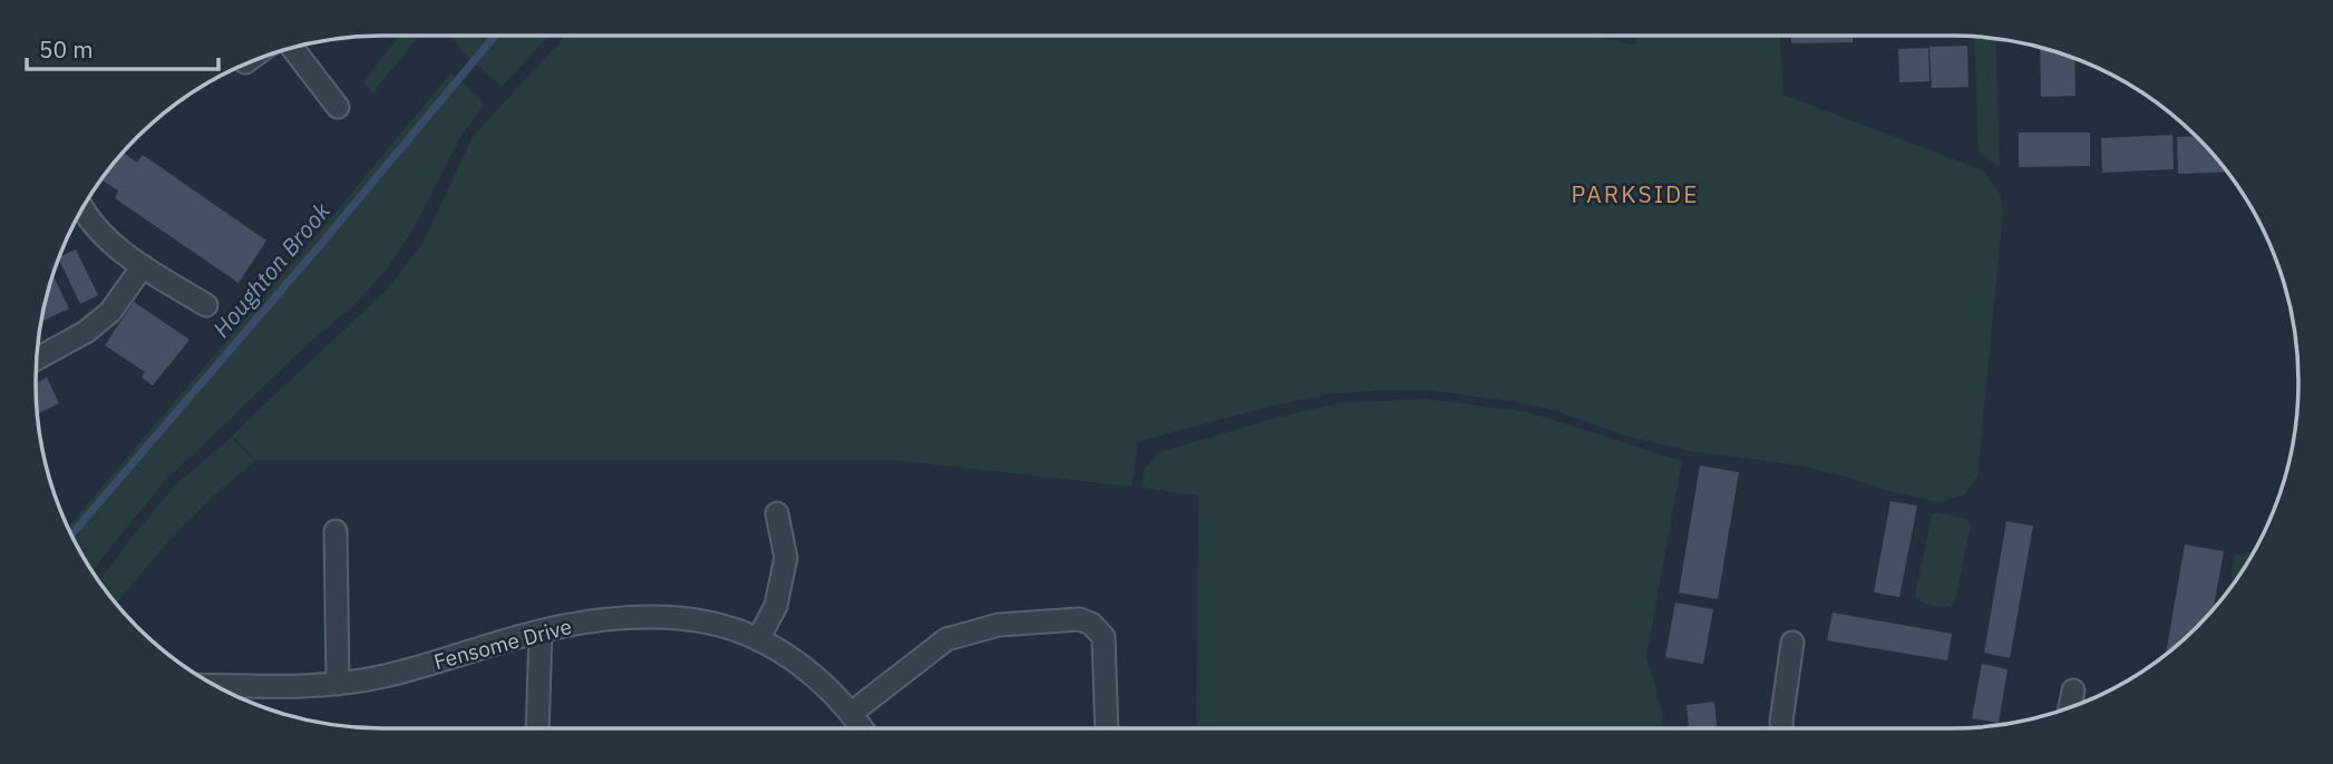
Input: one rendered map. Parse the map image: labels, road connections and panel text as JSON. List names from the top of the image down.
{
  "streets": {
    "street": ["Fensome Drive"]
  },
  "districts": ["PARKSIDE"],
  "water": ["Houghton Brook"],
  "scale_bar": "50 m"
}
